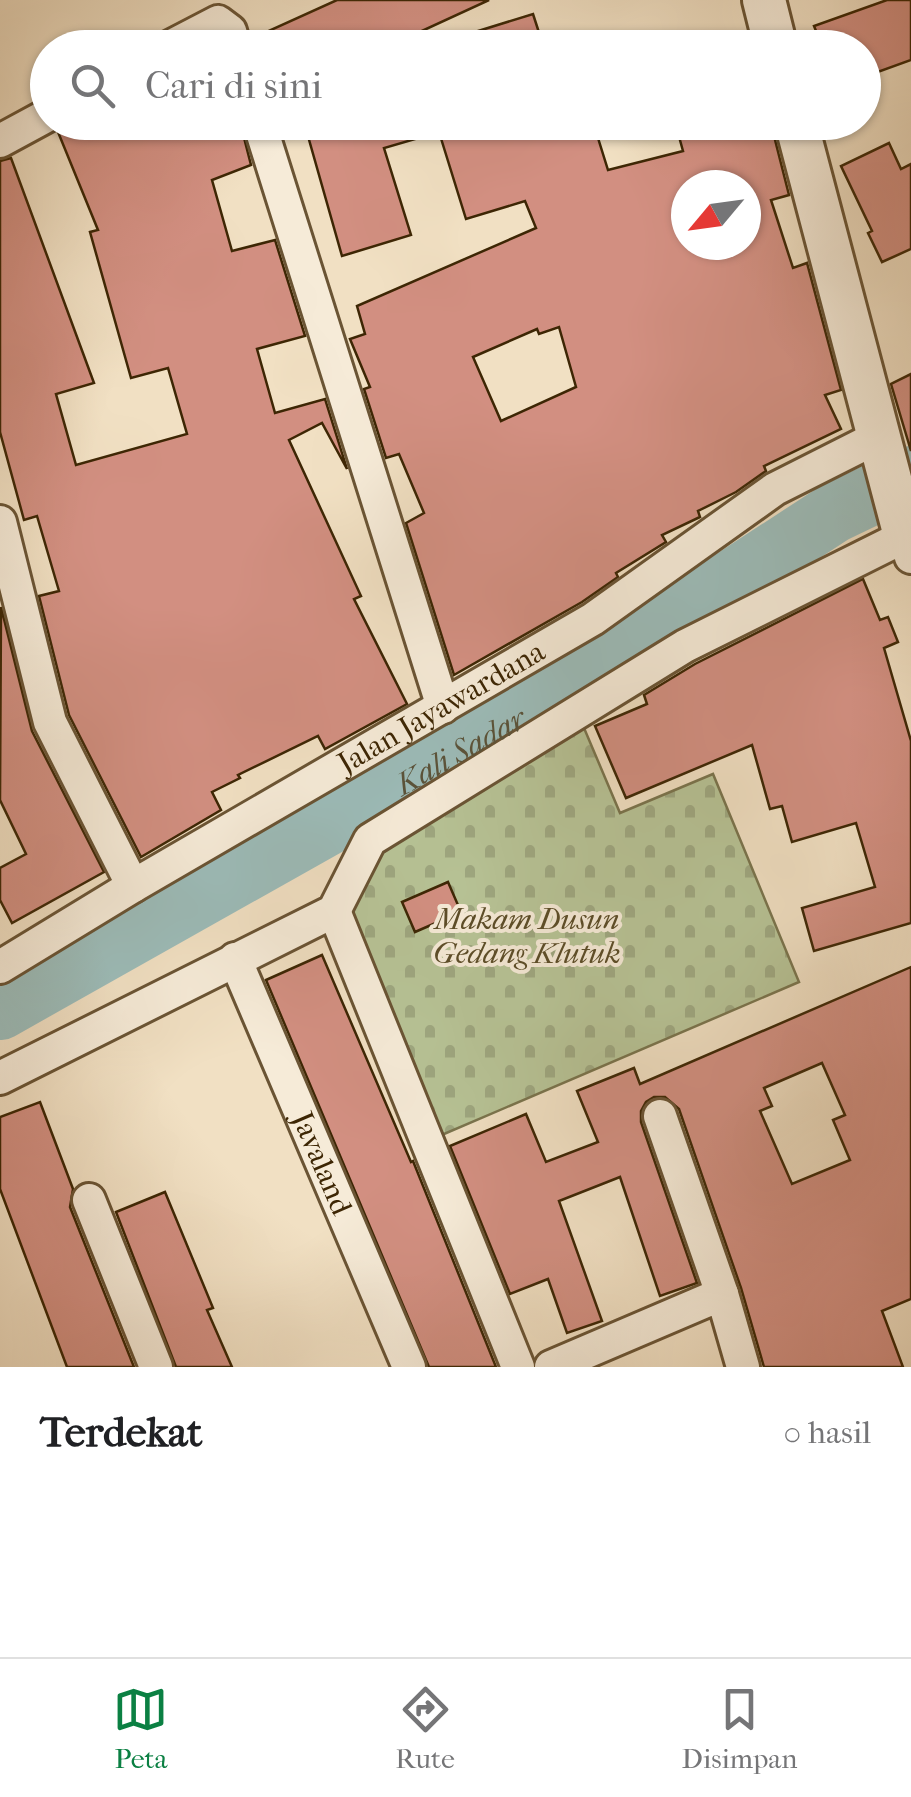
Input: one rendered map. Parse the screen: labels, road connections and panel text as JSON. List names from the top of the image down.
{
  "streets": {
    "street": ["Jalan Jayawardana", "Javaland"]
  },
  "water": ["Kali Sadar"],
  "parks": ["Makam Dusun Gedang Klutuk"],
  "north": "bottom left",
  "page": {
    "search": "Cari di sini",
    "heading": ["Terdekat", "0 hasil"],
    "nav": ["Peta", "Rute", "Disimpan"]
  }
}
